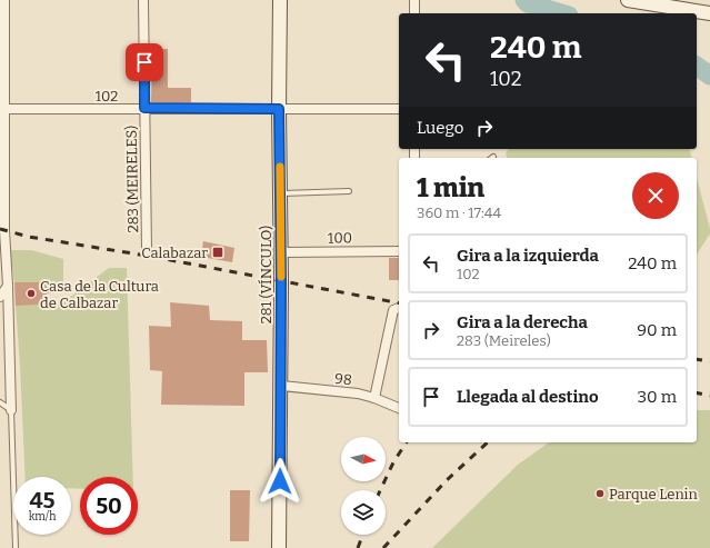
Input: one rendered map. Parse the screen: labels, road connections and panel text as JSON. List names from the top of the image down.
{
  "streets": {
    "main road": ["281 (VÍNCULO)"],
    "street": [
      "102",
      "283 (MEIRELES)",
      "100",
      "98"
    ]
  },
  "crossings": [
    ["102", "283 (MEIRELES)"],
    ["102", "281 (VÍNCULO)"],
    ["100", "281 (VÍNCULO)"],
    ["281 (VÍNCULO)", "98"]
  ],
  "places": {
    "transit": ["Calabazar"],
    "other": ["Casa de la Cultura de Calbazar", "Parque Lenin"]
  },
  "north": "right",
  "page": {
    "turn": ["240 m", "102"],
    "then": "Luego",
    "heading": ["1 min", "360 m · 17:44"],
    "list": [
      {
        "name": "Gira a la izquierda",
        "note": "102",
        "value": "240 m"
      },
      {
        "name": "Gira a la derecha",
        "note": "283 (Meireles)",
        "value": "90 m"
      },
      {
        "name": "Llegada al destino",
        "value": "30 m"
      }
    ],
    "speed": "45 km/h",
    "limit": "50"
  }
}
